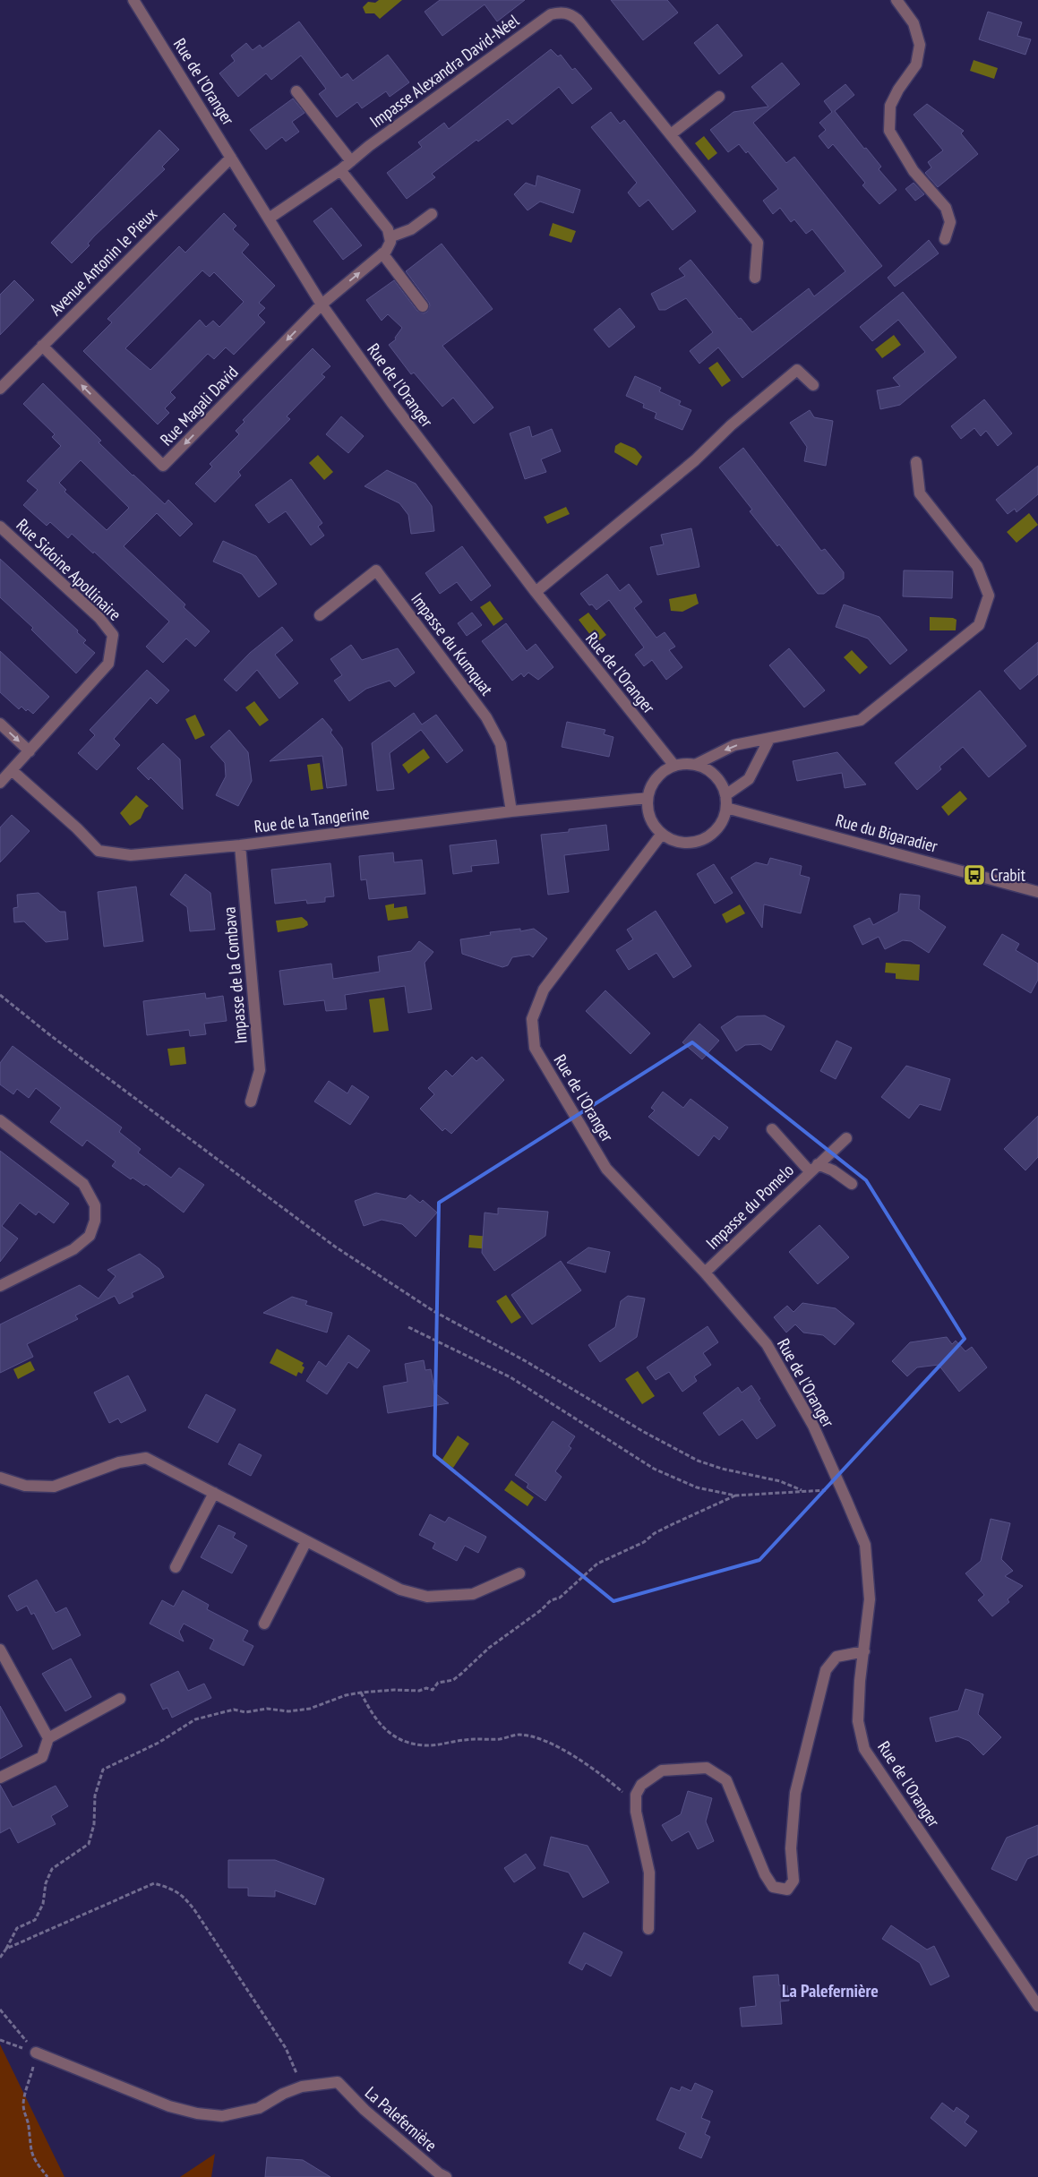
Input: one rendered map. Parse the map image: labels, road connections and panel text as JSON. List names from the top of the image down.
{
  "streets": {
    "street": [
      "Impasse Alexandra David-Néel",
      "Rue de l'Oranger",
      "Avenue Antonin le Pieux",
      "Rue Magali David",
      "Rue Sidoine Apollinaire",
      "Impasse du Kumquat",
      "Rue de la Tangerine",
      "Rue du Bigaradier",
      "Impasse de la Combava",
      "Impasse du Pomelo",
      "La Palefernière"
    ]
  },
  "crossings": [
    ["Impasse Alexandra David-Néel", "Rue de l'Oranger"],
    ["Rue de l'Oranger", "Avenue Antonin le Pieux"],
    ["Rue de l'Oranger", "Rue Magali David"],
    ["Rue de l'Oranger", "Rue de la Tangerine"],
    ["Rue de l'Oranger", "Rue du Bigaradier"],
    ["Rue de l'Oranger", "Impasse du Pomelo"],
    ["Avenue Antonin le Pieux", "Rue Magali David"],
    ["Rue Sidoine Apollinaire", "Rue de la Tangerine"],
    ["Impasse du Kumquat", "Rue de la Tangerine"],
    ["Rue de la Tangerine", "Rue du Bigaradier"],
    ["Rue de la Tangerine", "Impasse de la Combava"]
  ],
  "districts": ["La Palefernière"],
  "places": {
    "bus stop": ["Crabit"]
  }
}
